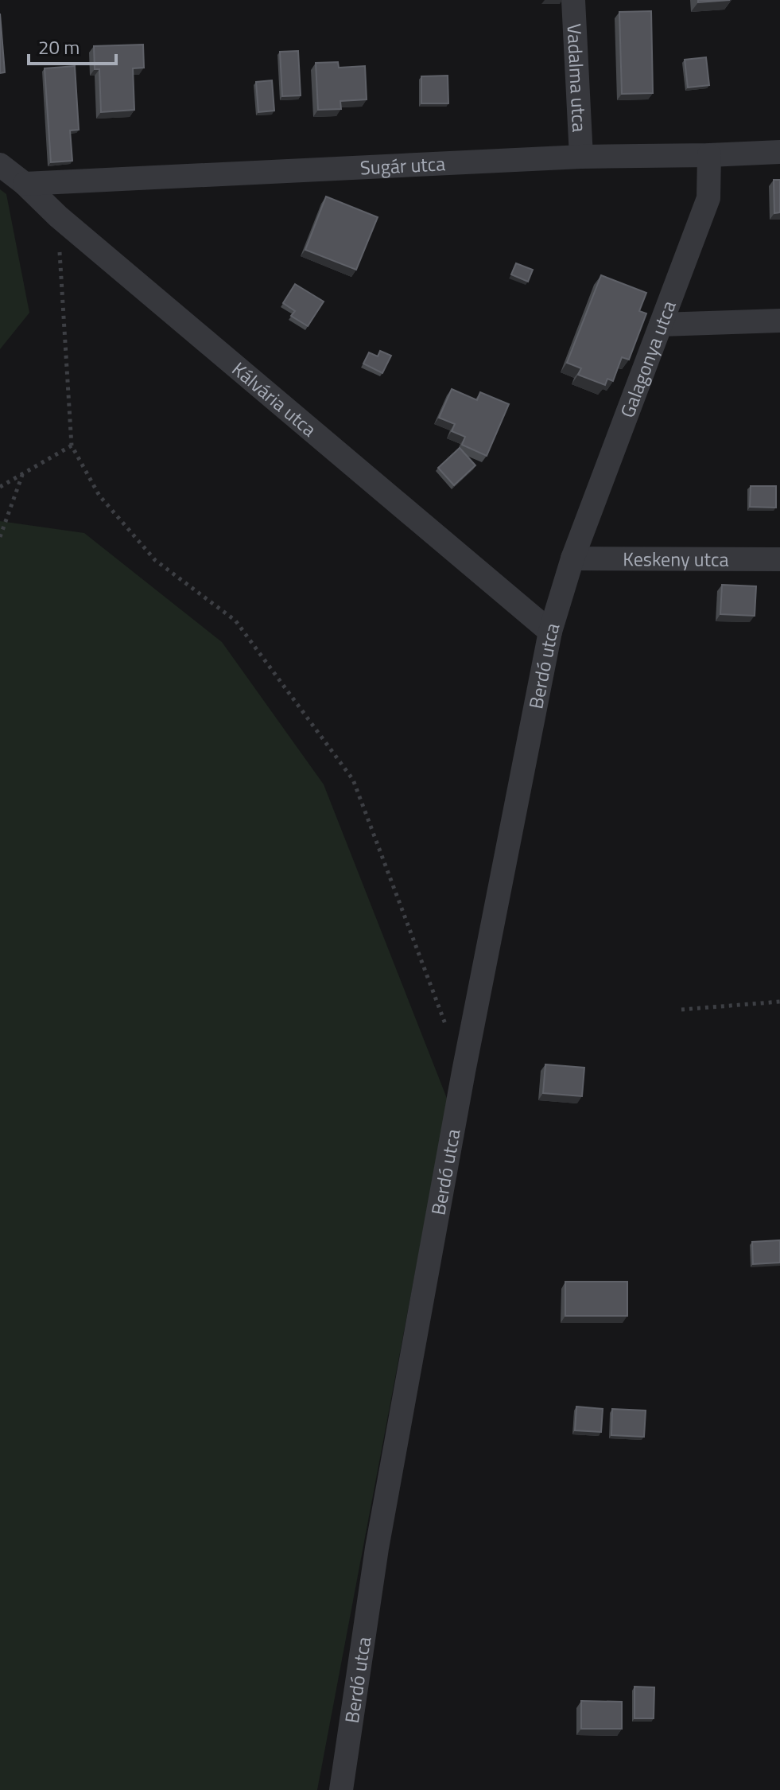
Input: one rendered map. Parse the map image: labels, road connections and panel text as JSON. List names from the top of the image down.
{
  "streets": {
    "street": [
      "Vadalma utca",
      "Sugár utca",
      "Galagonya utca",
      "Kálvária utca",
      "Keskeny utca",
      "Berdó utca"
    ]
  },
  "crossings": [
    ["Vadalma utca", "Sugár utca"],
    ["Sugár utca", "Galagonya utca"],
    ["Sugár utca", "Kálvária utca"],
    ["Galagonya utca", "Keskeny utca"],
    ["Galagonya utca", "Berdó utca"],
    ["Kálvária utca", "Berdó utca"],
    ["Keskeny utca", "Berdó utca"]
  ],
  "scale_bar": "20 m"
}
